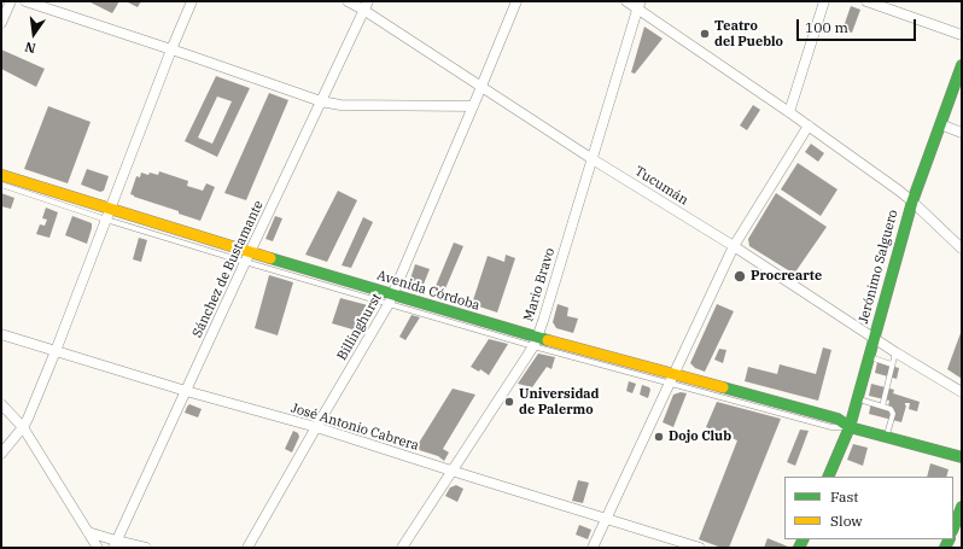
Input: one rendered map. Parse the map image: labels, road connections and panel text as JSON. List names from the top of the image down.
{
  "streets": {
    "main road": ["Jerónimo Salguero", "Avenida Córdoba"],
    "street": [
      "Tucumán",
      "Sánchez de Bustamante",
      "Mario Bravo",
      "Billinghurst",
      "José Antonio Cabrera"
    ]
  },
  "crossings": [
    ["Tucumán", "Jerónimo Salguero"],
    ["Tucumán", "Sánchez de Bustamante"],
    ["Tucumán", "Mario Bravo"],
    ["Tucumán", "Billinghurst"],
    ["Jerónimo Salguero", "Avenida Córdoba"],
    ["Sánchez de Bustamante", "Avenida Córdoba"],
    ["Sánchez de Bustamante", "José Antonio Cabrera"],
    ["Mario Bravo", "Avenida Córdoba"],
    ["Mario Bravo", "José Antonio Cabrera"],
    ["Avenida Córdoba", "Billinghurst"],
    ["Billinghurst", "José Antonio Cabrera"]
  ],
  "places": [
    "Teatro del Pueblo",
    "Procrearte",
    "Universidad de Palermo",
    "Dojo Club"
  ],
  "legend": ["Fast", "Slow"],
  "scale_bar": "100 m",
  "north": "bottom"
}
